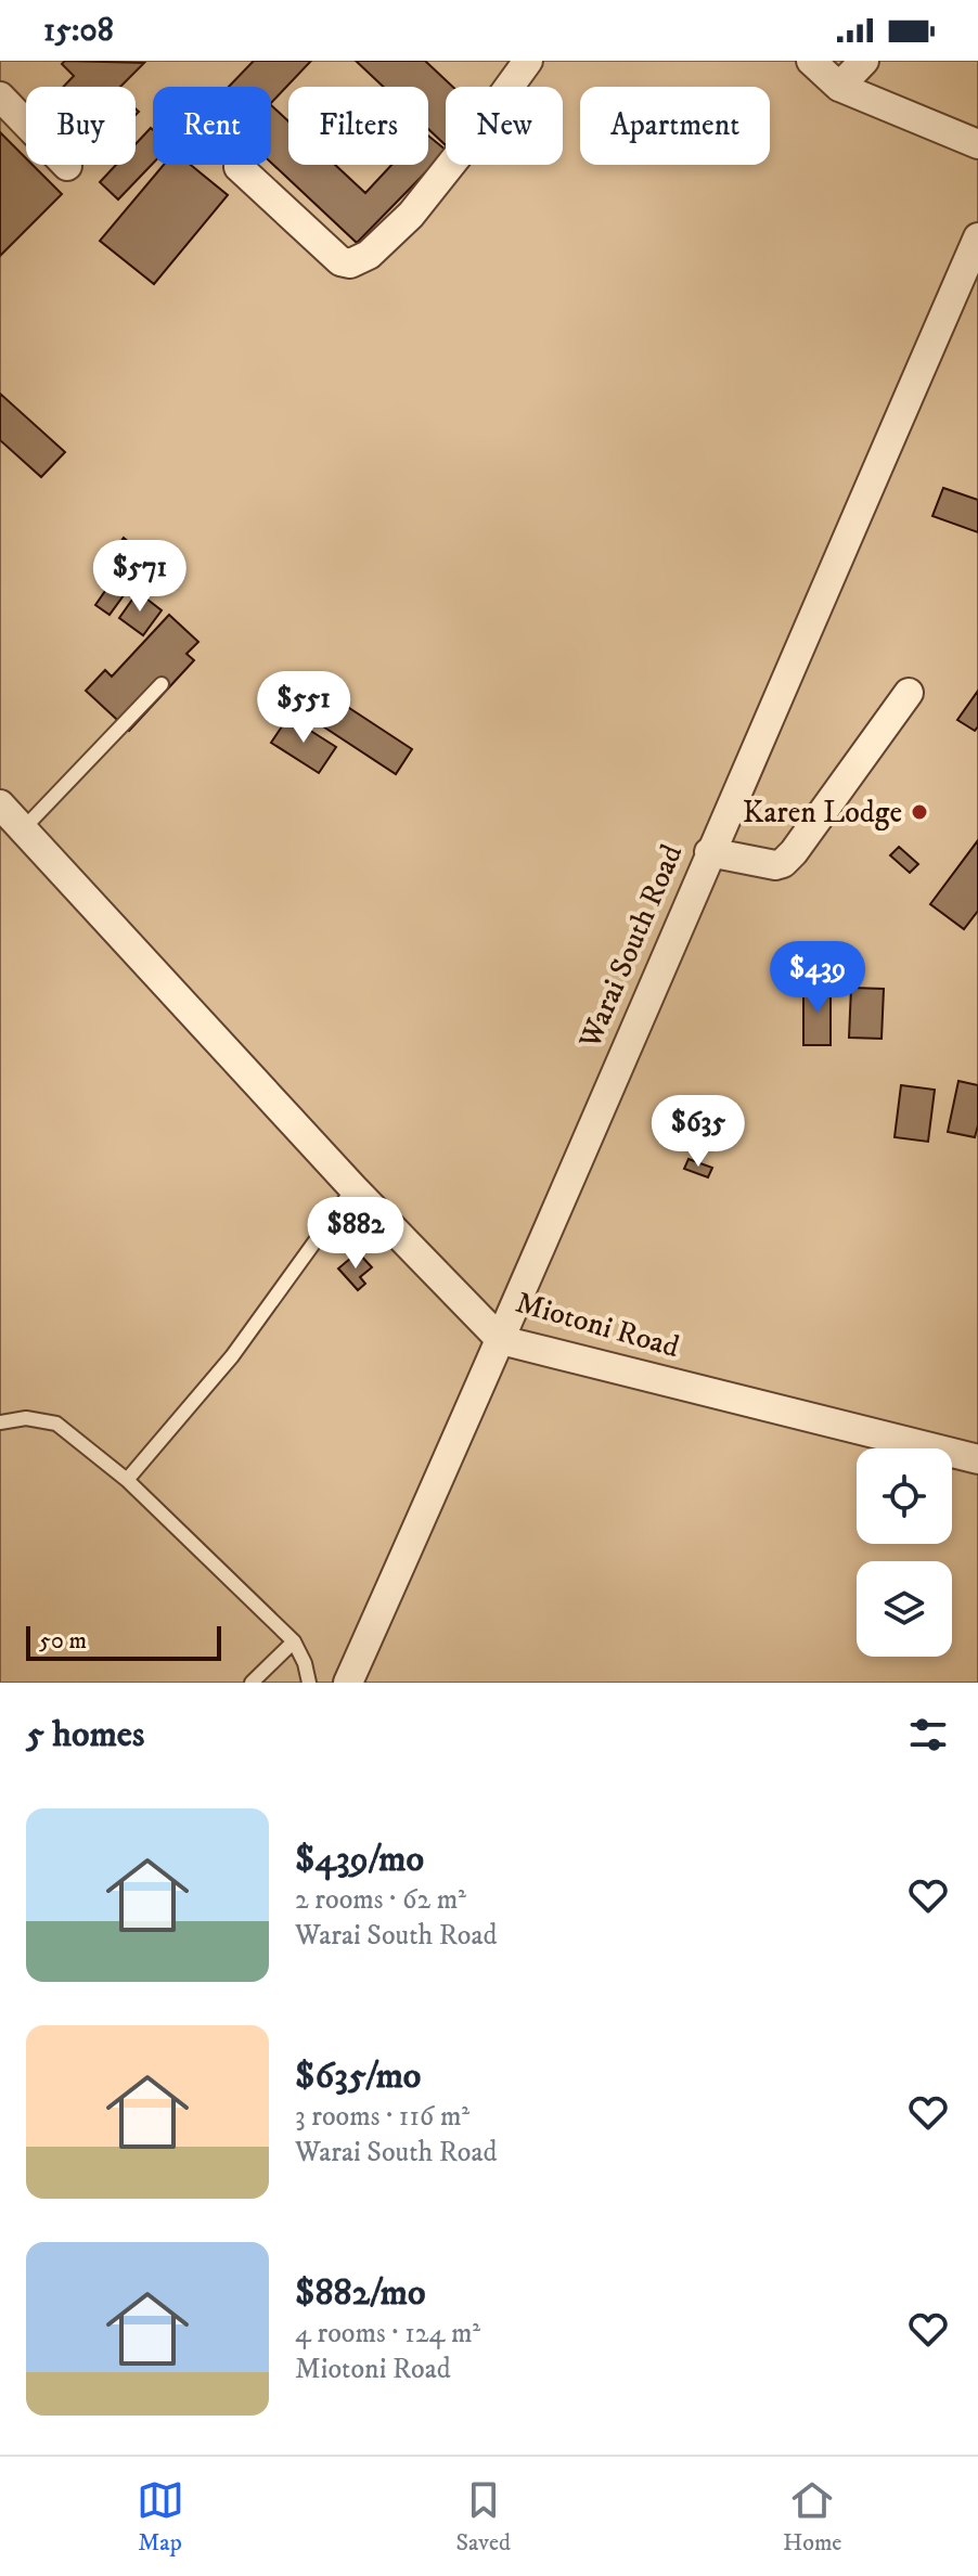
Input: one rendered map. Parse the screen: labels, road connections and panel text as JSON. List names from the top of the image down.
{
  "streets": {
    "street": ["Warai South Road", "Miotoni Road"]
  },
  "crossings": [
    ["Warai South Road", "Miotoni Road"]
  ],
  "places": ["Karen Lodge"],
  "scale_bar": "50 m",
  "page": {
    "status": "15:08",
    "chip": [
      "Buy",
      "Rent",
      "Filters",
      "New",
      "Apartment"
    ],
    "price": [
      "$571",
      "$551",
      "$439",
      "$635",
      "$882"
    ],
    "scale": "50 m",
    "heading": "5 homes",
    "list": [
      {
        "name": "$439/mo",
        "note": "2 rooms · 62 m² · Warai South Road"
      },
      {
        "name": "$635/mo",
        "note": "3 rooms · 116 m² · Warai South Road"
      },
      {
        "name": "$882/mo",
        "note": "4 rooms · 124 m² · Miotoni Road"
      }
    ],
    "tabs": ["Map", "Saved", "Home"]
  }
}
